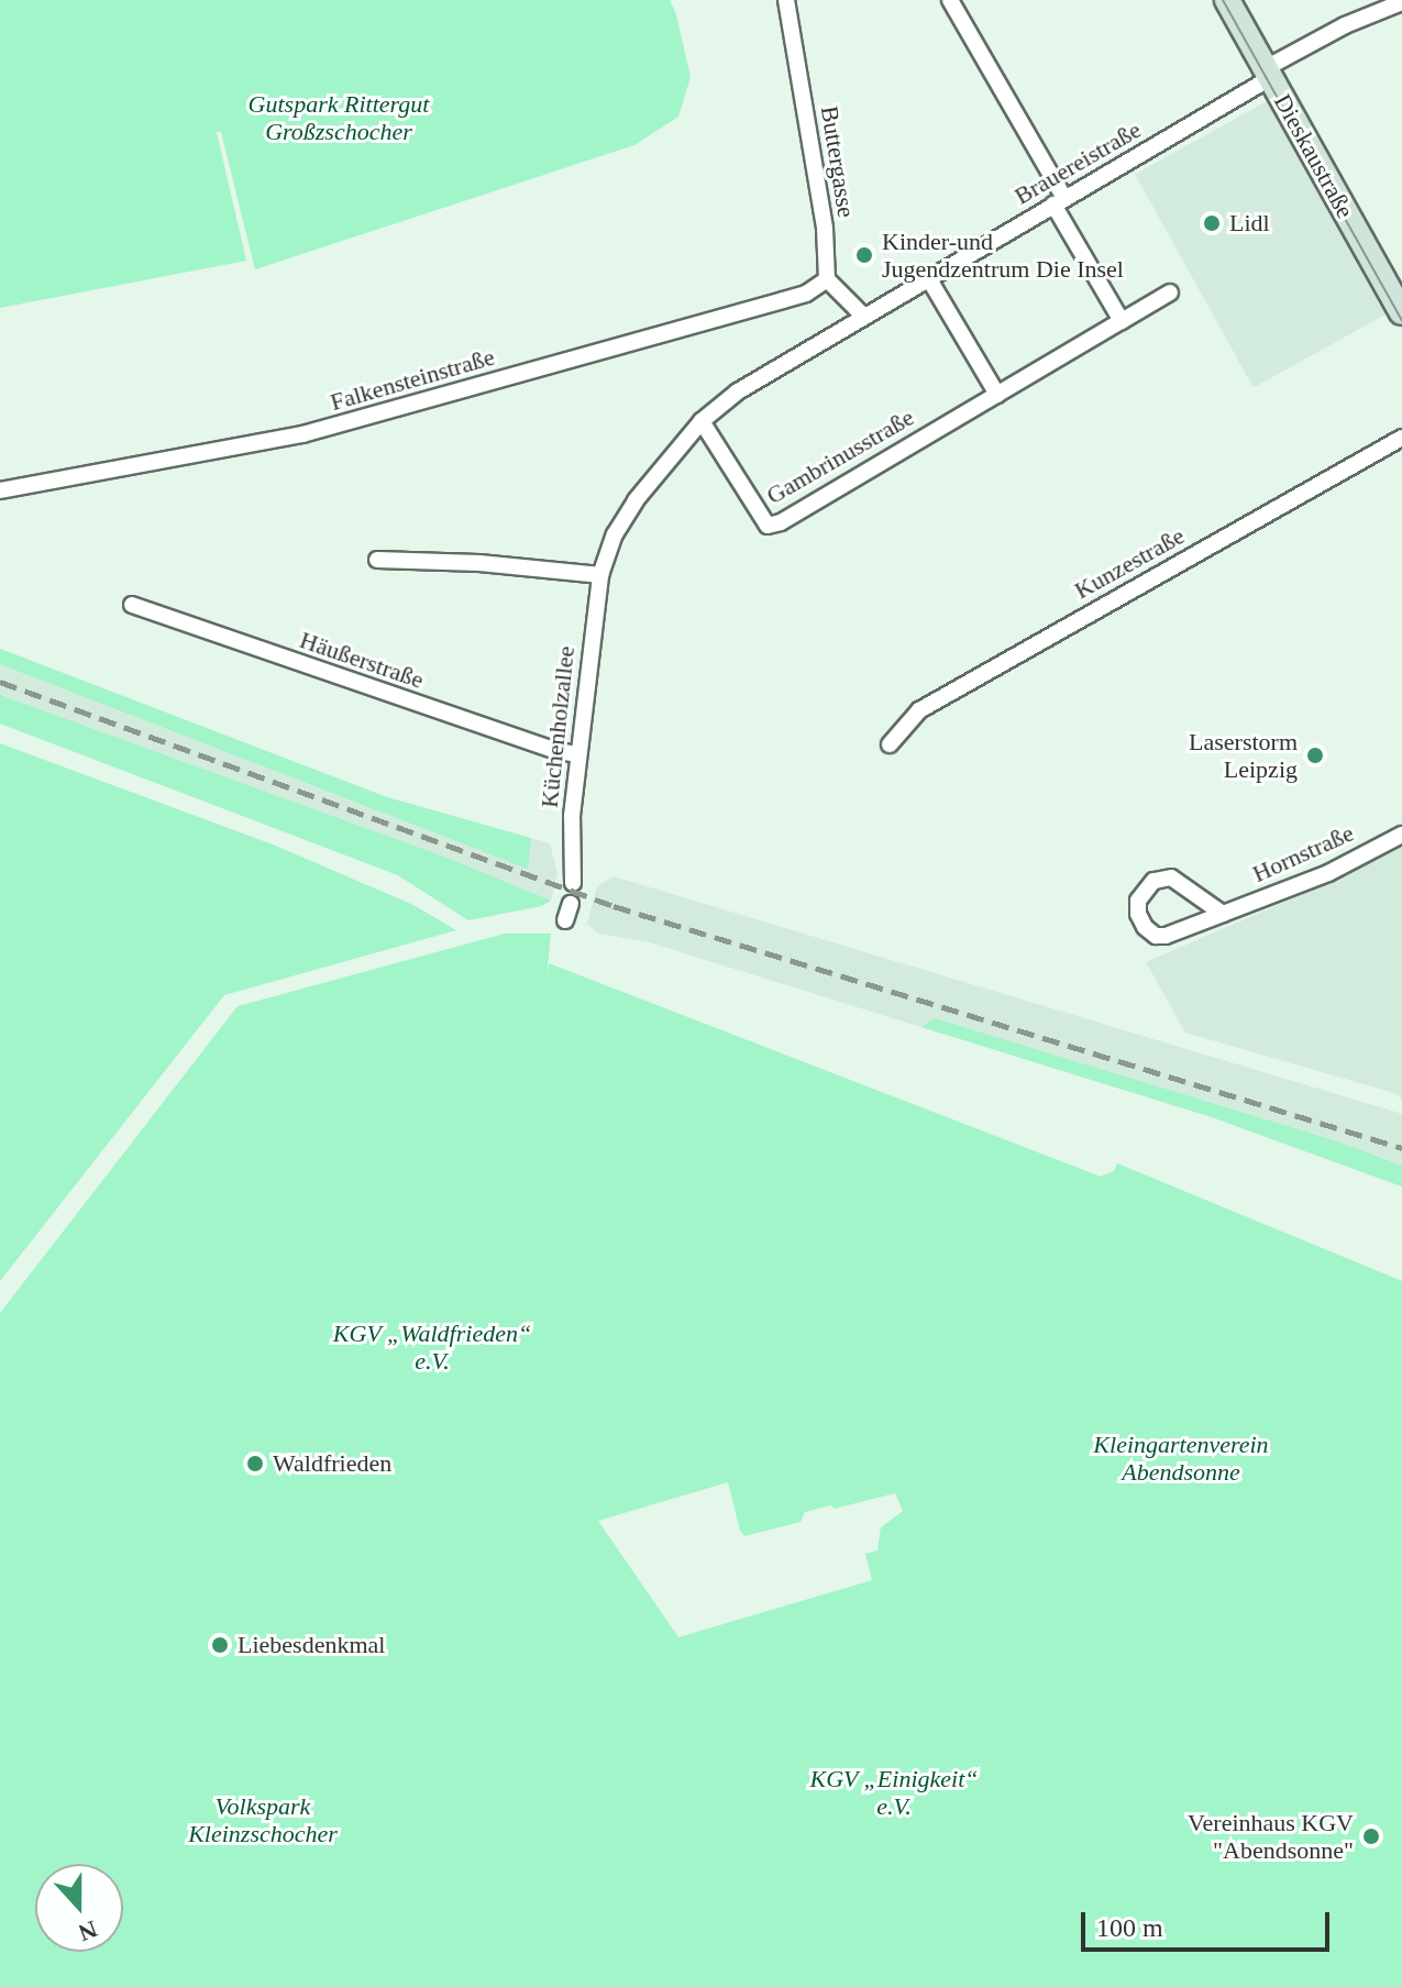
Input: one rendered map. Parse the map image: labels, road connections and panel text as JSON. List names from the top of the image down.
{
  "streets": {
    "main road": ["Dieskaustraße"],
    "street": [
      "Buttergasse",
      "Brauereistraße",
      "Falkensteinstraße",
      "Gambrinusstraße",
      "Kunzestraße",
      "Häußerstraße",
      "Küchenholzallee",
      "Hornstraße"
    ]
  },
  "crossings": [
    ["Dieskaustraße", "Brauereistraße"],
    ["Buttergasse", "Falkensteinstraße"],
    ["Brauereistraße", "Küchenholzallee"],
    ["Gambrinusstraße", "Küchenholzallee"],
    ["Häußerstraße", "Küchenholzallee"]
  ],
  "parks": [
    "Gutspark Rittergut Großzschocher",
    "KGV „Waldfrieden“ e.V.",
    "Kleingartenverein Abendsonne",
    "KGV „Einigkeit“ e.V.",
    "Volkspark Kleinzschocher"
  ],
  "places": [
    "Lidl",
    "Kinder-und Jugendzentrum Die Insel",
    "Laserstorm Leipzig",
    "Waldfrieden",
    "Liebesdenkmal",
    "Vereinhaus KGV \"Abendsonne\""
  ],
  "scale_bar": "100 m",
  "north": "bottom"
}
